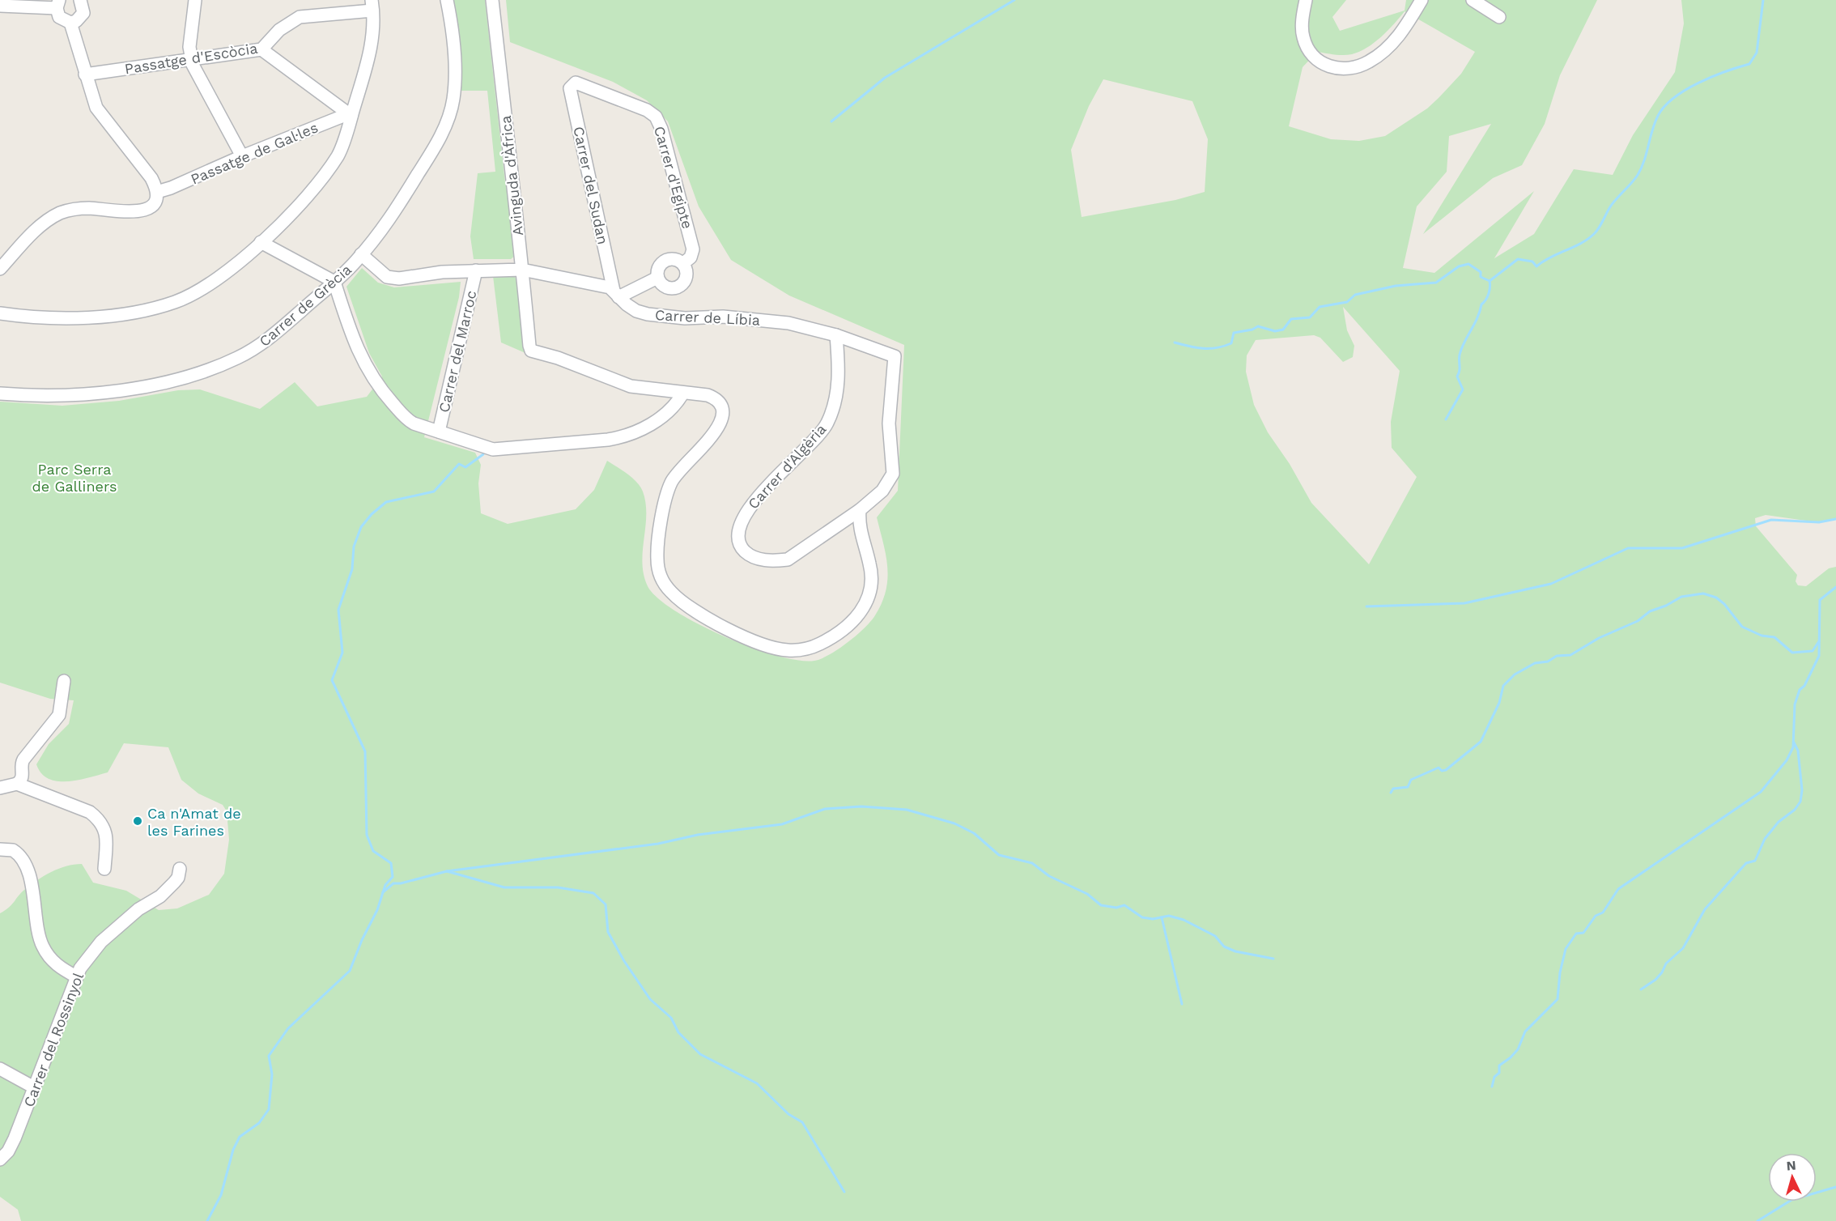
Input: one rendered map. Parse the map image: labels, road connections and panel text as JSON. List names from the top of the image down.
{
  "streets": {
    "street": [
      "Passatge d'Escòcia",
      "Passatge de Gal·les",
      "Avinguda d'Àfrica",
      "Carrer d'Egipte",
      "Carrer del Sudan",
      "Carrer de Grècia",
      "Carrer de Líbia",
      "Carrer del Marroc",
      "Carrer d'Algèria",
      "Carrer del Rossinyol"
    ]
  },
  "crossings": [
    ["Avinguda d'Àfrica", "Carrer de Líbia"],
    ["Carrer d'Egipte", "Carrer del Sudan"],
    ["Carrer del Sudan", "Carrer de Líbia"],
    ["Carrer de Grècia", "Carrer de Líbia"],
    ["Carrer de Líbia", "Carrer del Marroc"],
    ["Carrer de Líbia", "Carrer d'Algèria"]
  ],
  "parks": ["Parc Serra de Galliners"],
  "places": ["Ca n'Amat de les Farines"],
  "north": "top"
}
